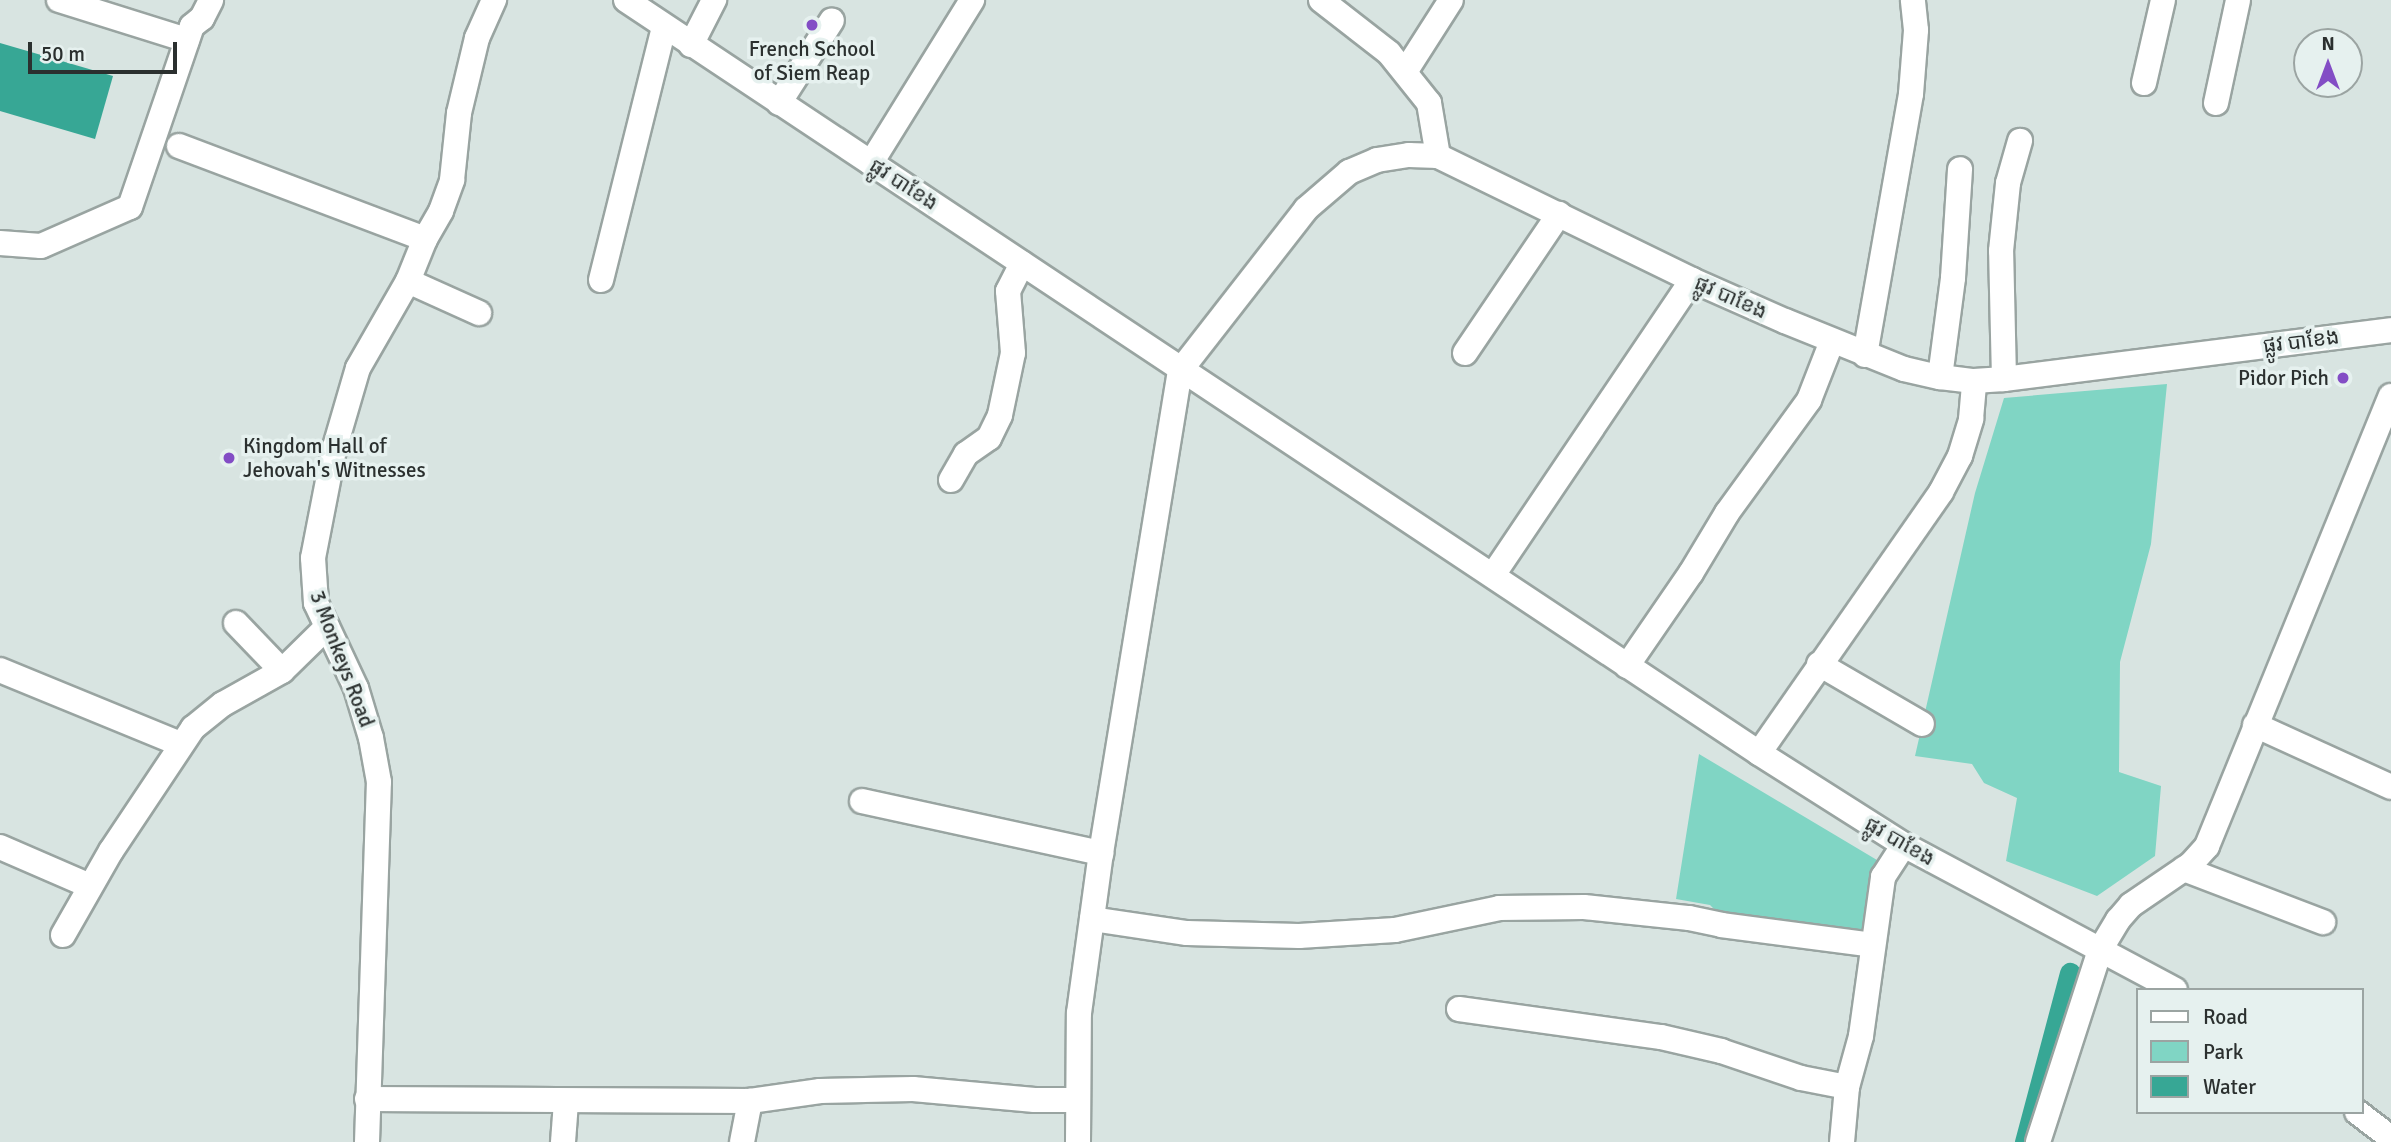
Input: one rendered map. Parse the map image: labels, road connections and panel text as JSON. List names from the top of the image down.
{
  "streets": {
    "street": ["ផ្លូវ បាខែង", "3 Monkeys Road"]
  },
  "places": ["French School of Siem Reap", "Pidor Pich", "Kingdom Hall of Jehovah's Witnesses"],
  "legend": ["Road", "Park", "Water"],
  "scale_bar": "50 m",
  "north": "top"
}
